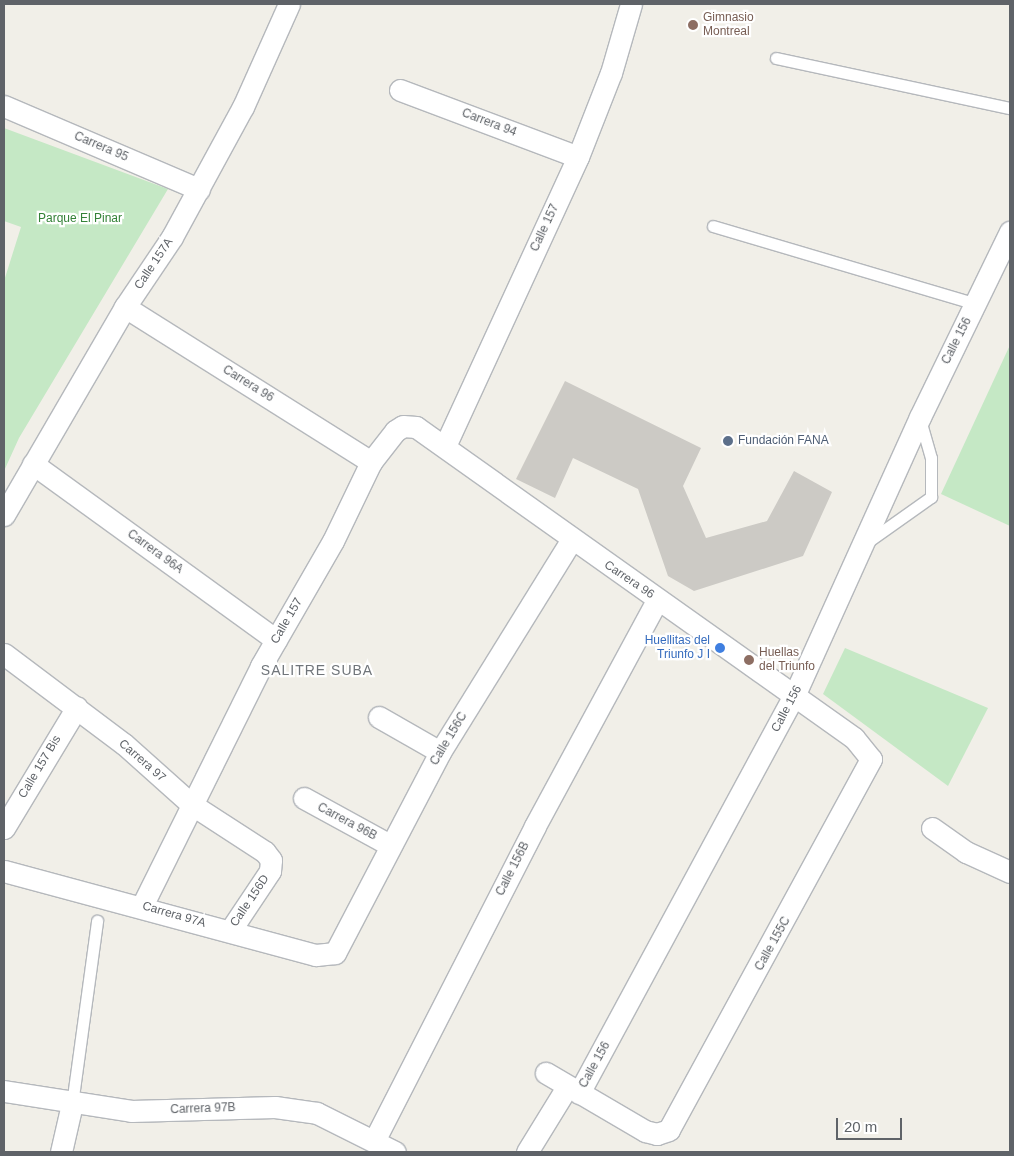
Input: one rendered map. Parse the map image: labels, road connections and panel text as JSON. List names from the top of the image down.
{
  "streets": {
    "street": [
      "Carrera 94",
      "Carrera 95",
      "Calle 157",
      "Calle 157A",
      "Calle 156",
      "Carrera 96",
      "Carrera 96A",
      "Calle 156C",
      "Carrera 97",
      "Calle 157 Bis",
      "Carrera 96B",
      "Calle 156B",
      "Calle 156D",
      "Carrera 97A",
      "Calle 155C",
      "Carrera 97B"
    ]
  },
  "crossings": [
    ["Carrera 94", "Calle 157"],
    ["Carrera 95", "Calle 157A"],
    ["Calle 157", "Carrera 96"],
    ["Calle 157", "Carrera 96A"],
    ["Calle 157", "Carrera 97"],
    ["Calle 157", "Carrera 97A"],
    ["Calle 157A", "Carrera 96"],
    ["Calle 157A", "Carrera 96A"],
    ["Calle 156", "Carrera 96"],
    ["Calle 156", "Calle 155C"],
    ["Carrera 96", "Calle 156C"],
    ["Carrera 96", "Calle 156B"],
    ["Carrera 96", "Calle 155C"],
    ["Calle 156C", "Carrera 96B"],
    ["Calle 156C", "Carrera 97A"],
    ["Carrera 97", "Calle 157 Bis"],
    ["Carrera 97", "Calle 156D"],
    ["Calle 156B", "Carrera 97B"],
    ["Calle 156D", "Carrera 97A"]
  ],
  "districts": ["SALITRE SUBA"],
  "parks": ["Parque El Pinar"],
  "places": [
    "Gimnasio Montreal",
    "Fundación FANA",
    "Huellitas del Triunfo J I",
    "Huellas del Triunfo"
  ],
  "scale_bar": "20 m"
}
